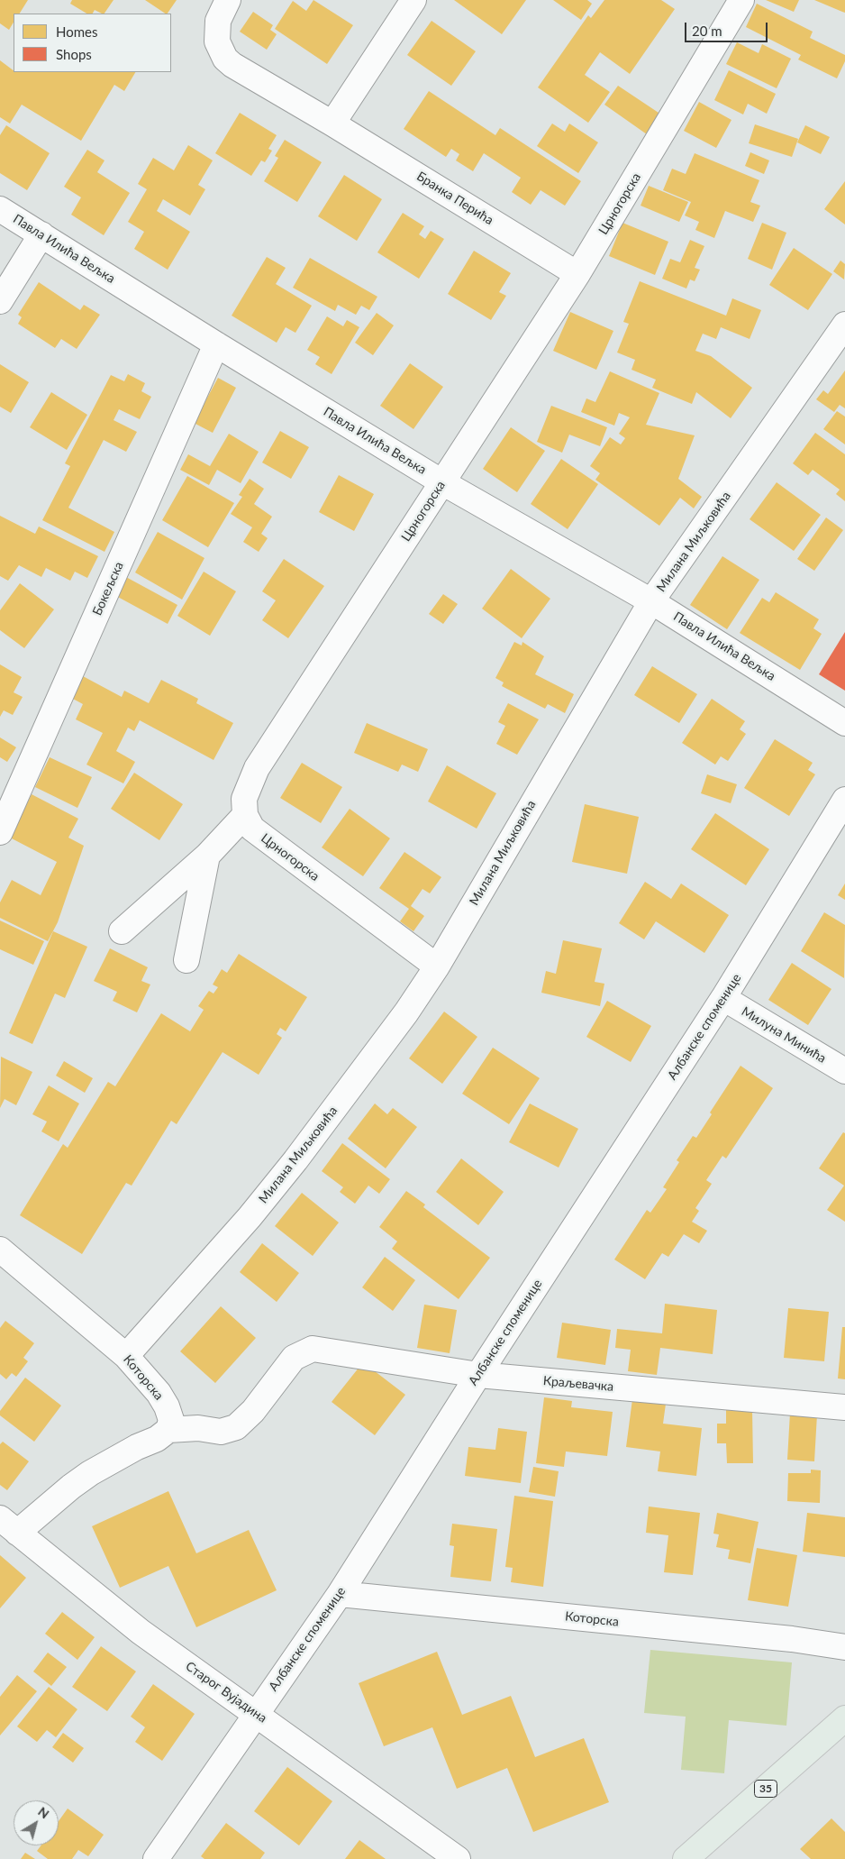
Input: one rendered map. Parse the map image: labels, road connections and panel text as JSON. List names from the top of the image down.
{
  "streets": {
    "main road": ["35"],
    "street": [
      "Бранка Перића",
      "Црногорска",
      "Павла Илића Вељка",
      "Милана Миљковића",
      "Бокељска",
      "Албанске споменице",
      "Милуна Минића",
      "Которска",
      "Краљевачка",
      "Старог Вујадина"
    ]
  },
  "crossings": [
    ["Бранка Перића", "Црногорска"],
    ["Црногорска", "Павла Илића Вељка"],
    ["Црногорска", "Милана Миљковића"],
    ["Павла Илића Вељка", "Милана Миљковића"],
    ["Павла Илића Вељка", "Бокељска"],
    ["Милана Миљковића", "Которска"],
    ["Албанске споменице", "Милуна Минића"],
    ["Албанске споменице", "Которска"],
    ["Албанске споменице", "Краљевачка"],
    ["Албанске споменице", "Старог Вујадина"],
    ["Которска", "Краљевачка"]
  ],
  "legend": ["Homes", "Shops"],
  "scale_bar": "20 m",
  "north": "top right"
}
